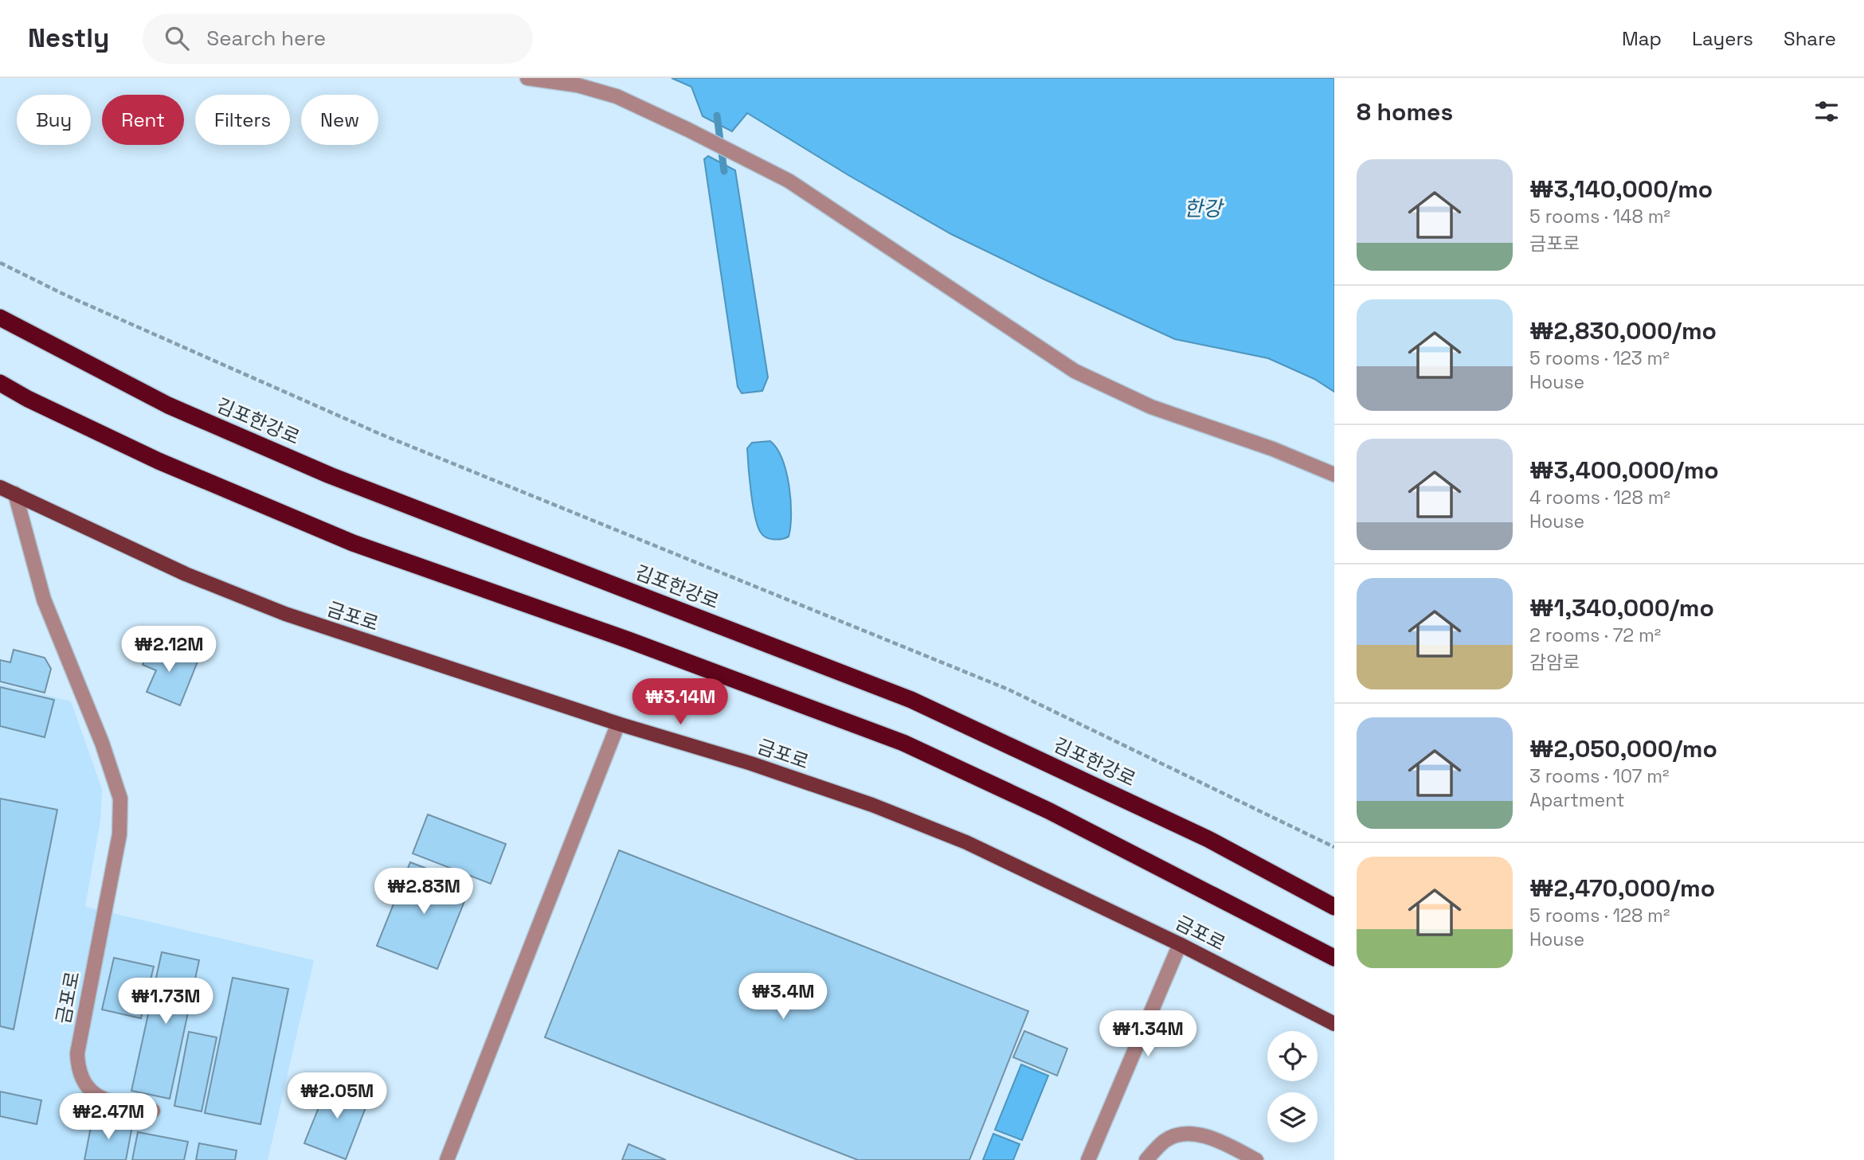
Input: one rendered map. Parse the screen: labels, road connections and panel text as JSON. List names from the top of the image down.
{
  "streets": {
    "highway": ["김포한강로"],
    "main road": ["금포로"]
  },
  "water": ["한강"],
  "page": {
    "header": "Nestly",
    "search": "Search here",
    "nav": ["Map", "Layers", "Share"],
    "heading": "8 homes",
    "chip": [
      "Buy",
      "Rent",
      "Filters",
      "New"
    ],
    "list": [
      {
        "name": "₩3,140,000/mo",
        "note": "5 rooms · 148 m² · 금포로"
      },
      {
        "name": "₩2,830,000/mo",
        "note": "5 rooms · 123 m² · House"
      },
      {
        "name": "₩3,400,000/mo",
        "note": "4 rooms · 128 m² · House"
      },
      {
        "name": "₩1,340,000/mo",
        "note": "2 rooms · 72 m² · 감암로"
      },
      {
        "name": "₩2,050,000/mo",
        "note": "3 rooms · 107 m² · Apartment"
      },
      {
        "name": "₩2,470,000/mo",
        "note": "5 rooms · 128 m² · House"
      }
    ],
    "price": [
      "₩2.12M",
      "₩3.14M",
      "₩2.83M",
      "₩3.4M",
      "₩1.73M",
      "₩1.34M",
      "₩2.05M",
      "₩2.47M"
    ]
  }
}
